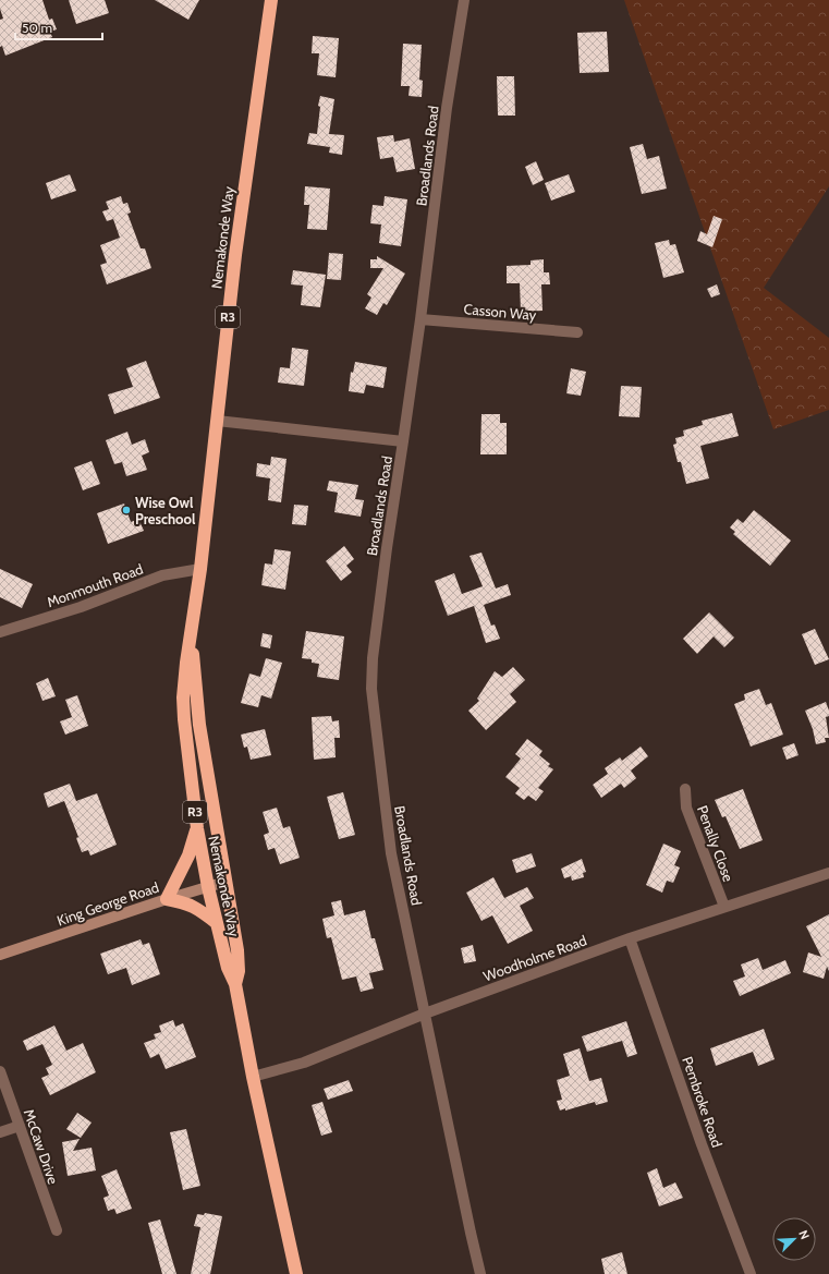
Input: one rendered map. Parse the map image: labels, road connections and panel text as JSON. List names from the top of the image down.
{
  "streets": {
    "highway": ["Nemakonde Way", "R3"],
    "main road": ["King George Road"],
    "street": [
      "Broadlands Road",
      "Casson Way",
      "Monmouth Road",
      "Penally Close",
      "Woodholme Road",
      "Pembroke Road",
      "McCaw Drive"
    ]
  },
  "crossings": [
    ["Broadlands Road", "Casson Way"],
    ["Broadlands Road", "Woodholme Road"],
    ["Nemakonde Way", "Monmouth Road"],
    ["Nemakonde Way", "King George Road"],
    ["Nemakonde Way", "Woodholme Road"],
    ["Penally Close", "Woodholme Road"],
    ["Woodholme Road", "Pembroke Road"]
  ],
  "places": ["Wise Owl Preschool"],
  "scale_bar": "50 m",
  "north": "top right"
}
